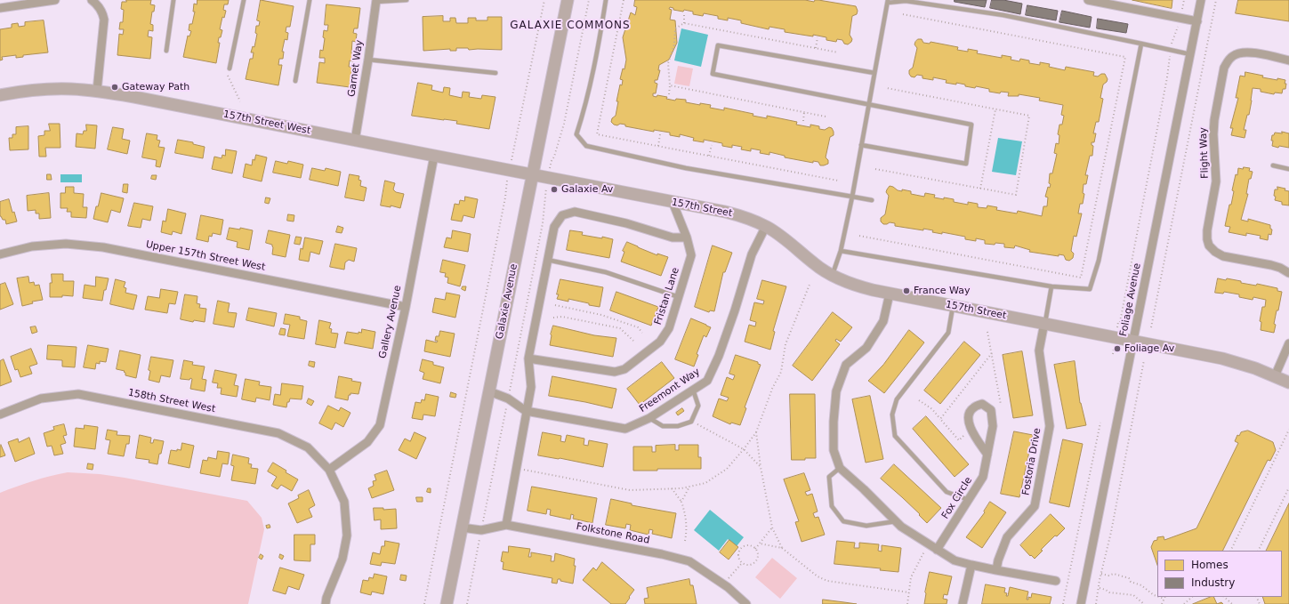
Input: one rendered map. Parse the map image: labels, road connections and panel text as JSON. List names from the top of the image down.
{
  "streets": {
    "street": [
      "Garnet Way",
      "157th Street West",
      "Flight Way",
      "157th Street",
      "Upper 157th Street West",
      "Fristan Lane",
      "Foliage Avenue",
      "Galaxie Avenue",
      "Gallery Avenue",
      "Freemont Way",
      "158th Street West",
      "Fostoria Drive",
      "Fox Circle",
      "Folkstone Road"
    ]
  },
  "crossings": [
    ["Garnet Way", "157th Street West"],
    ["157th Street West", "157th Street"],
    ["157th Street West", "Galaxie Avenue"],
    ["157th Street West", "Gallery Avenue"],
    ["157th Street", "Fristan Lane"],
    ["157th Street", "Foliage Avenue"],
    ["157th Street", "Galaxie Avenue"],
    ["157th Street", "Freemont Way"],
    ["157th Street", "Fostoria Drive"],
    ["Upper 157th Street West", "Gallery Avenue"],
    ["Galaxie Avenue", "Freemont Way"],
    ["Galaxie Avenue", "Folkstone Road"],
    ["Gallery Avenue", "158th Street West"]
  ],
  "districts": ["GALAXIE COMMONS"],
  "places": [
    "Gateway Path",
    "Galaxie Av",
    "France Way",
    "Foliage Av"
  ],
  "legend": ["Homes", "Industry"]
}
